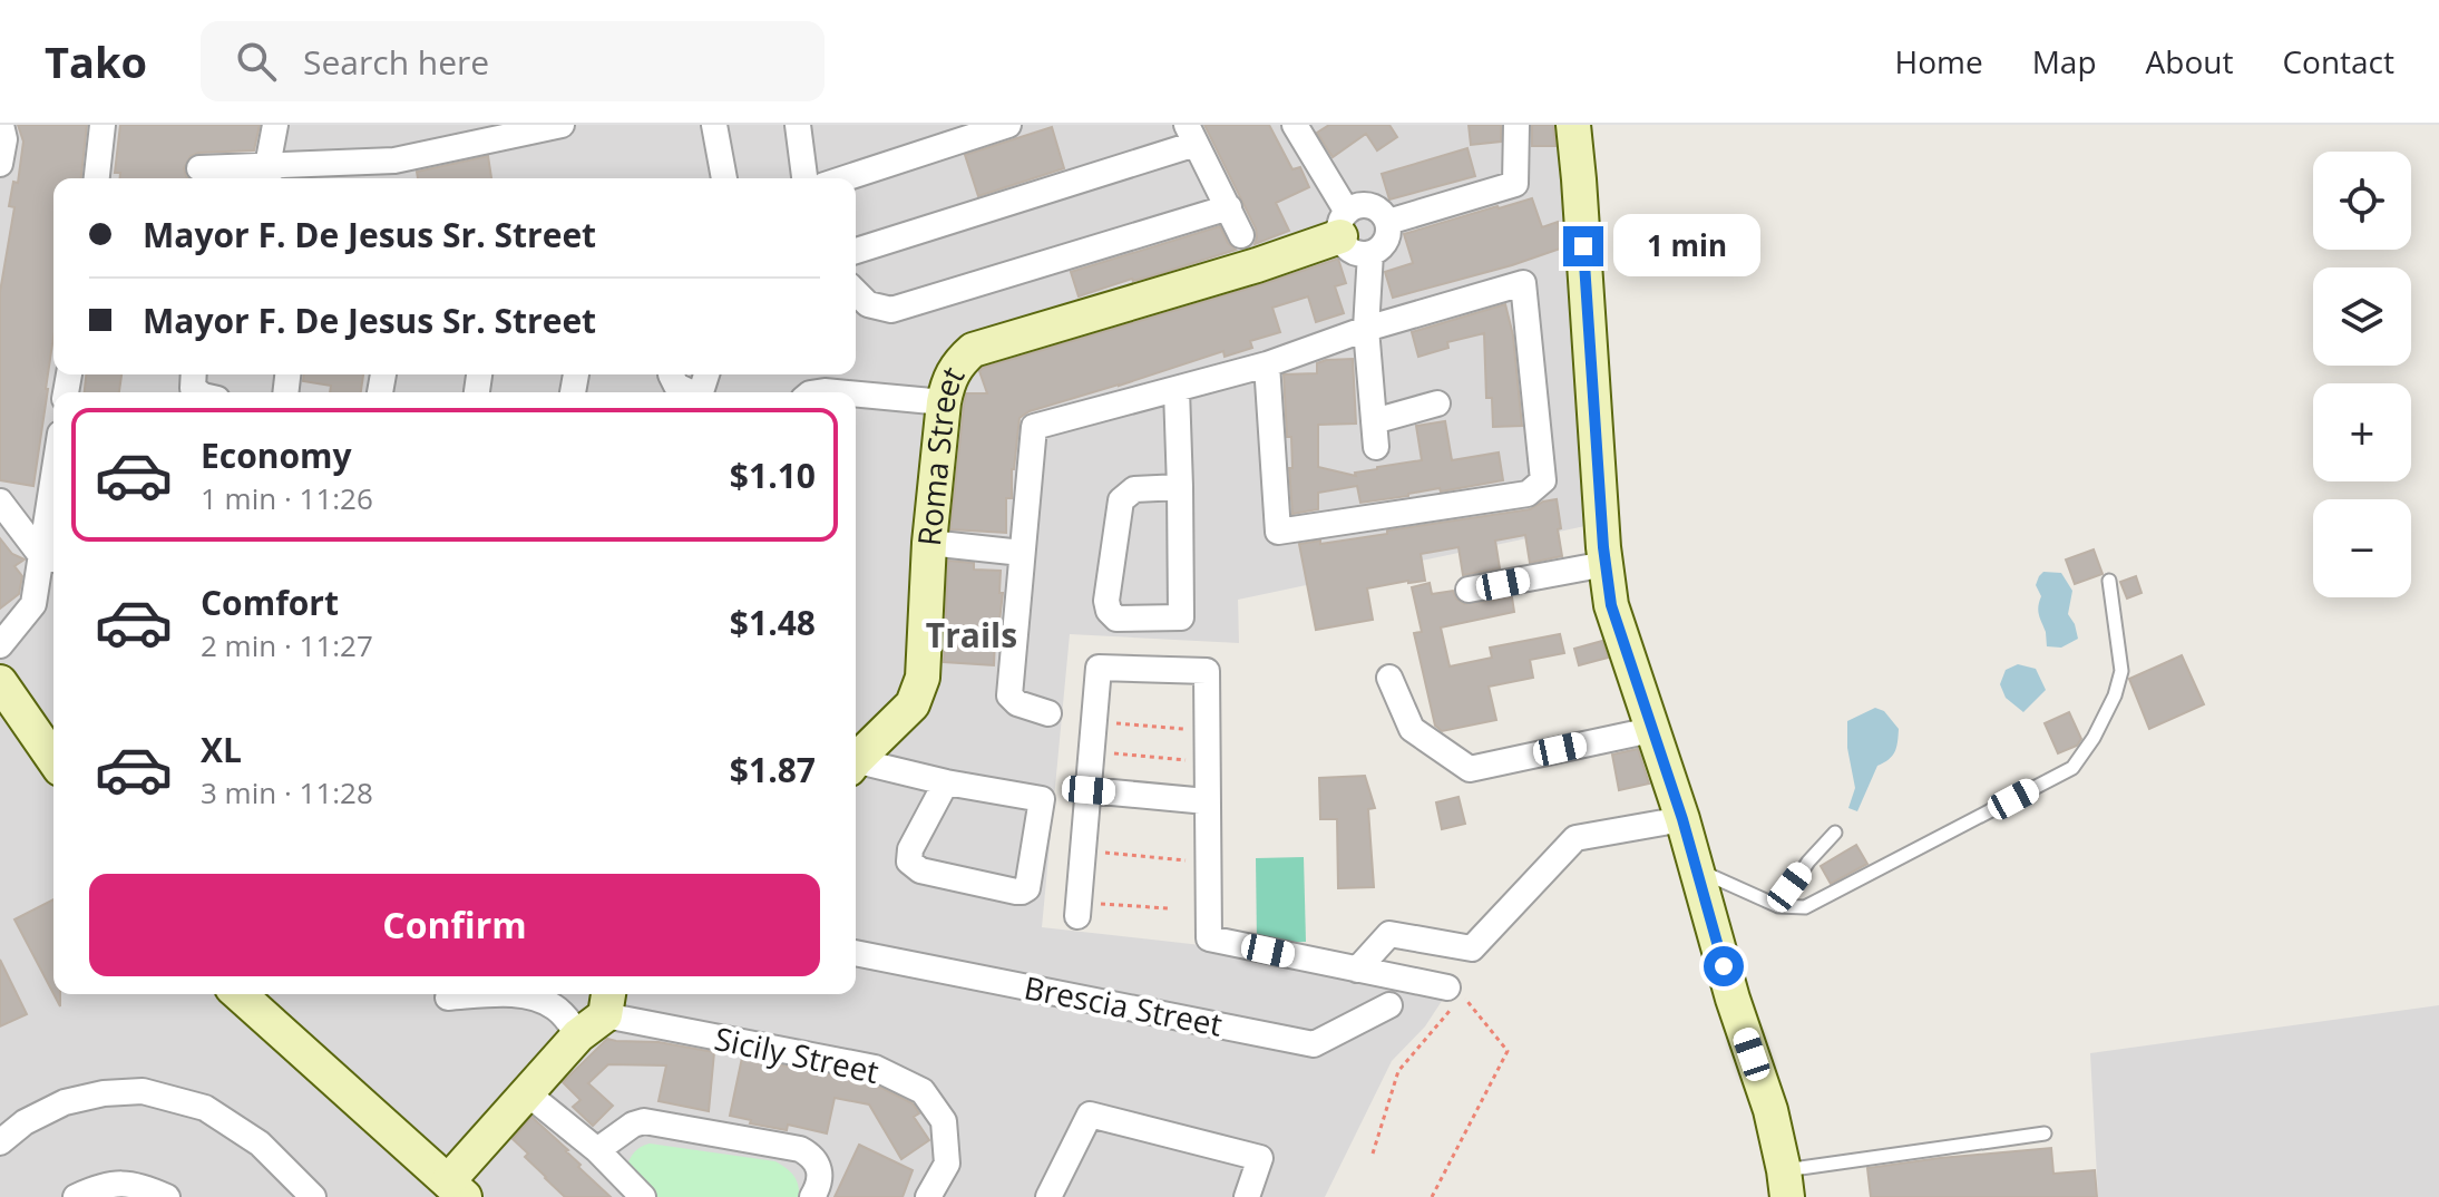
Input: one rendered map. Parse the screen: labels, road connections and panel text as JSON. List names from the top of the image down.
{
  "streets": {
    "street": ["Roma Street", "Brescia Street", "Sicily Street"]
  },
  "districts": ["Trails"],
  "page": {
    "header": "Tako",
    "search": "Search here",
    "nav": [
      "Home",
      "Map",
      "About",
      "Contact"
    ],
    "map_buttons": ["+", "−"],
    "banner": ["Mayor F. De Jesus Sr. Street", "Mayor F. De Jesus Sr. Street"],
    "bubble": "1 min",
    "list": [
      {
        "name": "Economy",
        "note": "1 min · 11:26",
        "value": "$1.10"
      },
      {
        "name": "Comfort",
        "note": "2 min · 11:27",
        "value": "$1.48"
      },
      {
        "name": "XL",
        "note": "3 min · 11:28",
        "value": "$1.87"
      }
    ],
    "buttons": "Confirm"
  }
}
